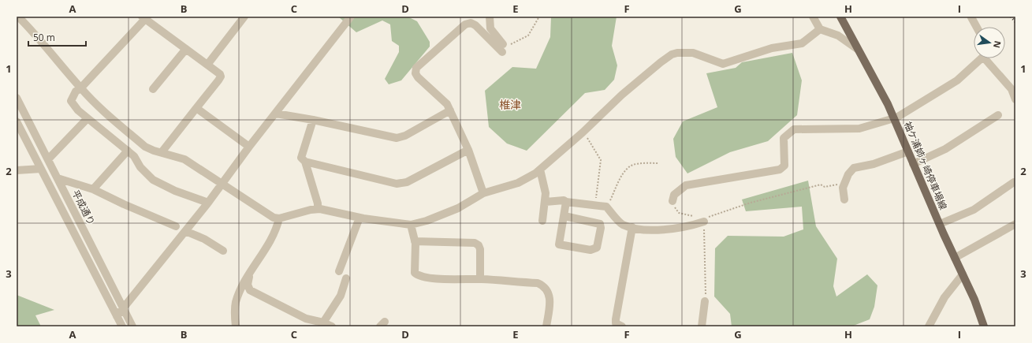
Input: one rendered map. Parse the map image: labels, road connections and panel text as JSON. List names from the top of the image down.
{
  "streets": {
    "main road": ["袖ケ浦姉ヶ崎停車場線"],
    "street": ["平成通り"]
  },
  "districts": ["椎津"],
  "scale_bar": "50 m",
  "north": "right",
  "grid": {
    "columns": [
      "A",
      "B",
      "C",
      "D",
      "E",
      "F",
      "G",
      "H",
      "I"
    ],
    "rows": ["1", "2", "3"]
  }
}
